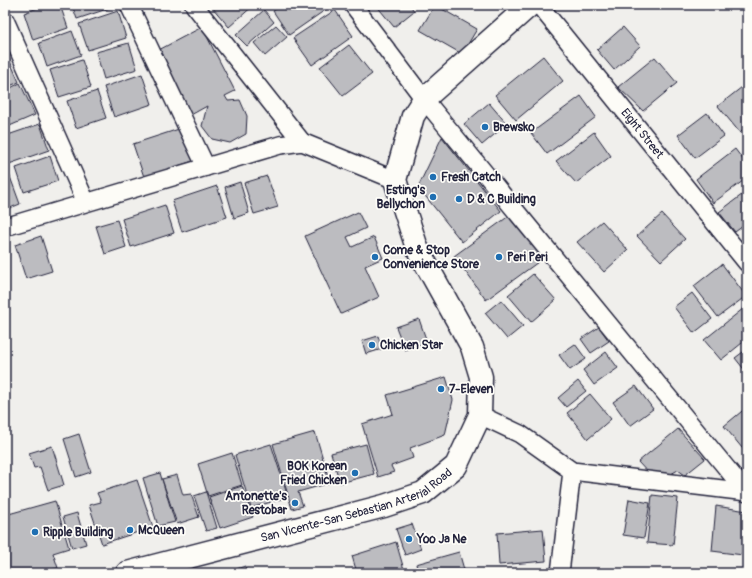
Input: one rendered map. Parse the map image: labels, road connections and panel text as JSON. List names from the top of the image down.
{
  "streets": {
    "street": ["Eight Street", "San Vicente-San Sebastian Arterial Road"]
  },
  "places": [
    "Brewsko",
    "Fresh Catch",
    "Esting's Bellychon",
    "D & C Building",
    "Come & Stop Convenience Store",
    "Peri Peri",
    "Chicken Star",
    "7-Eleven",
    "BOK Korean Fried Chicken",
    "Antonette's Restobar",
    "McQueen",
    "Ripple Building",
    "Yoo Ja Ne"
  ]
}
